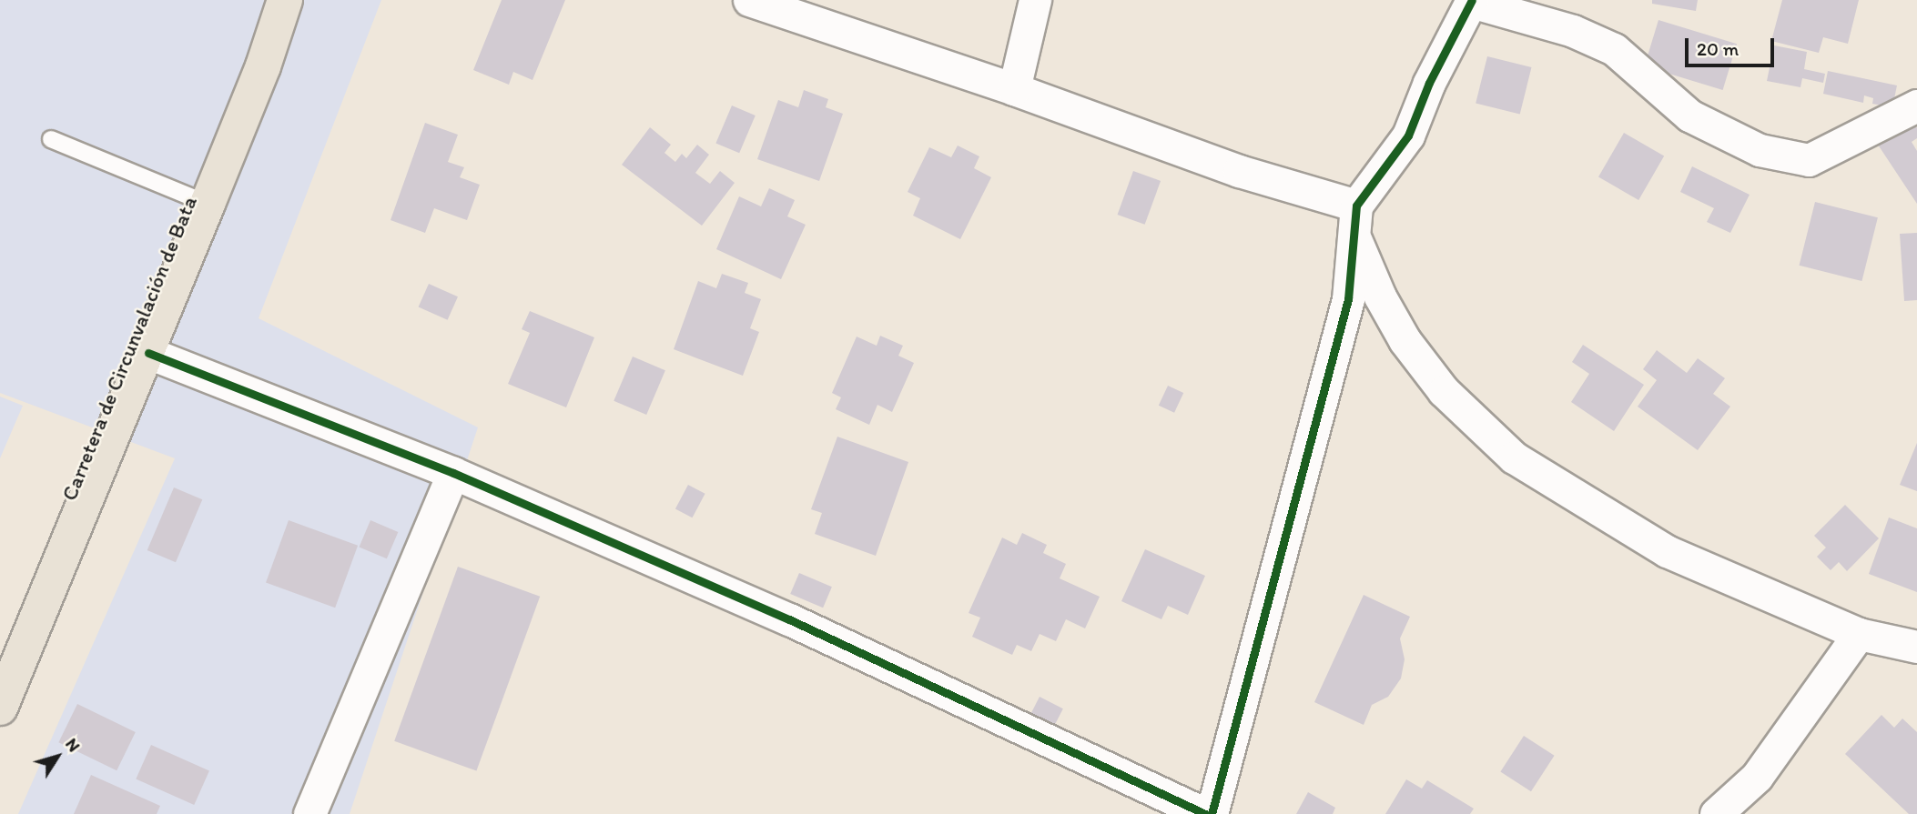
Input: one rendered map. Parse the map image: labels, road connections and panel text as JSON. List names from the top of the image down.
{
  "streets": {
    "main road": ["Carretera de Circunvalación de Bata"]
  },
  "scale_bar": "20 m",
  "north": "top right"
}
